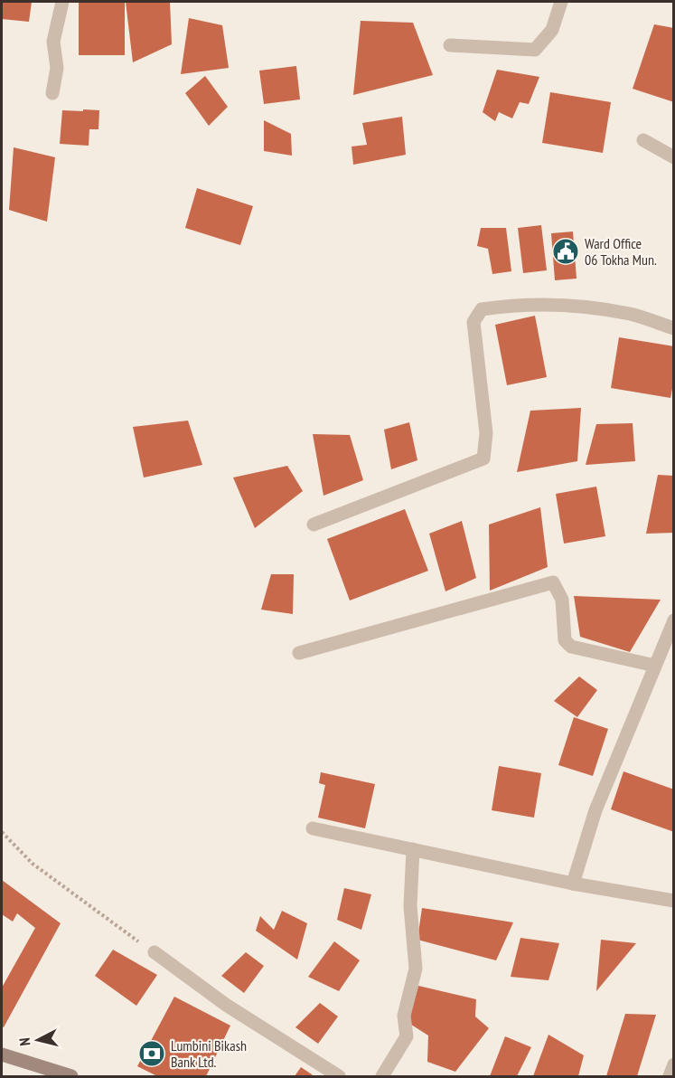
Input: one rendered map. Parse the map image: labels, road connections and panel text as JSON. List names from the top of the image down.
{
  "places": {
    "public building": ["Ward Office 06 Tokha Mun."],
    "bank": ["Lumbini Bikash Bank Ltd."]
  },
  "north": "left"
}
